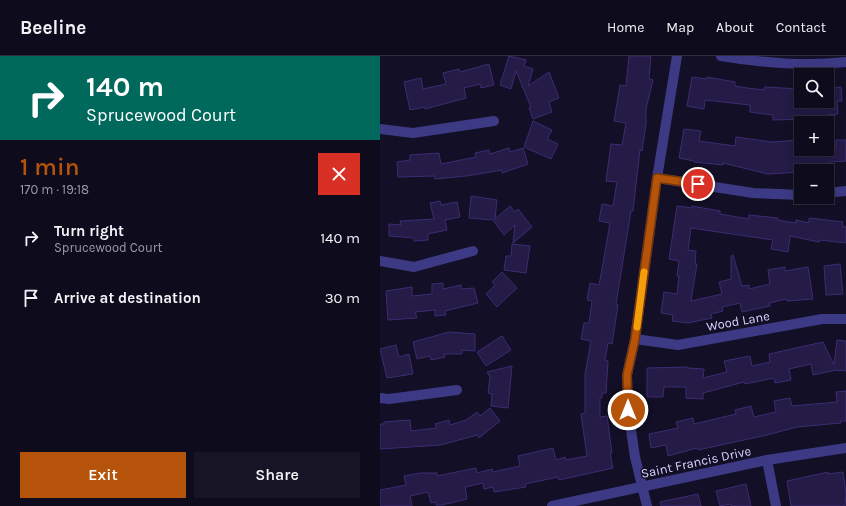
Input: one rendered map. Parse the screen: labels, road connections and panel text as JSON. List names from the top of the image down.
{
  "streets": {
    "street": ["Wood Lane", "Saint Francis Drive"]
  },
  "page": {
    "header": "Beeline",
    "nav": [
      "Home",
      "Map",
      "About",
      "Contact"
    ],
    "turn": ["140 m", "Sprucewood Court"],
    "map_buttons": ["+", "−"],
    "heading": ["1 min", "170 m · 19:18"],
    "list": [
      {
        "name": "Turn right",
        "note": "Sprucewood Court",
        "value": "140 m"
      },
      {
        "name": "Arrive at destination",
        "value": "30 m"
      }
    ],
    "buttons": ["Exit", "Share"]
  }
}
